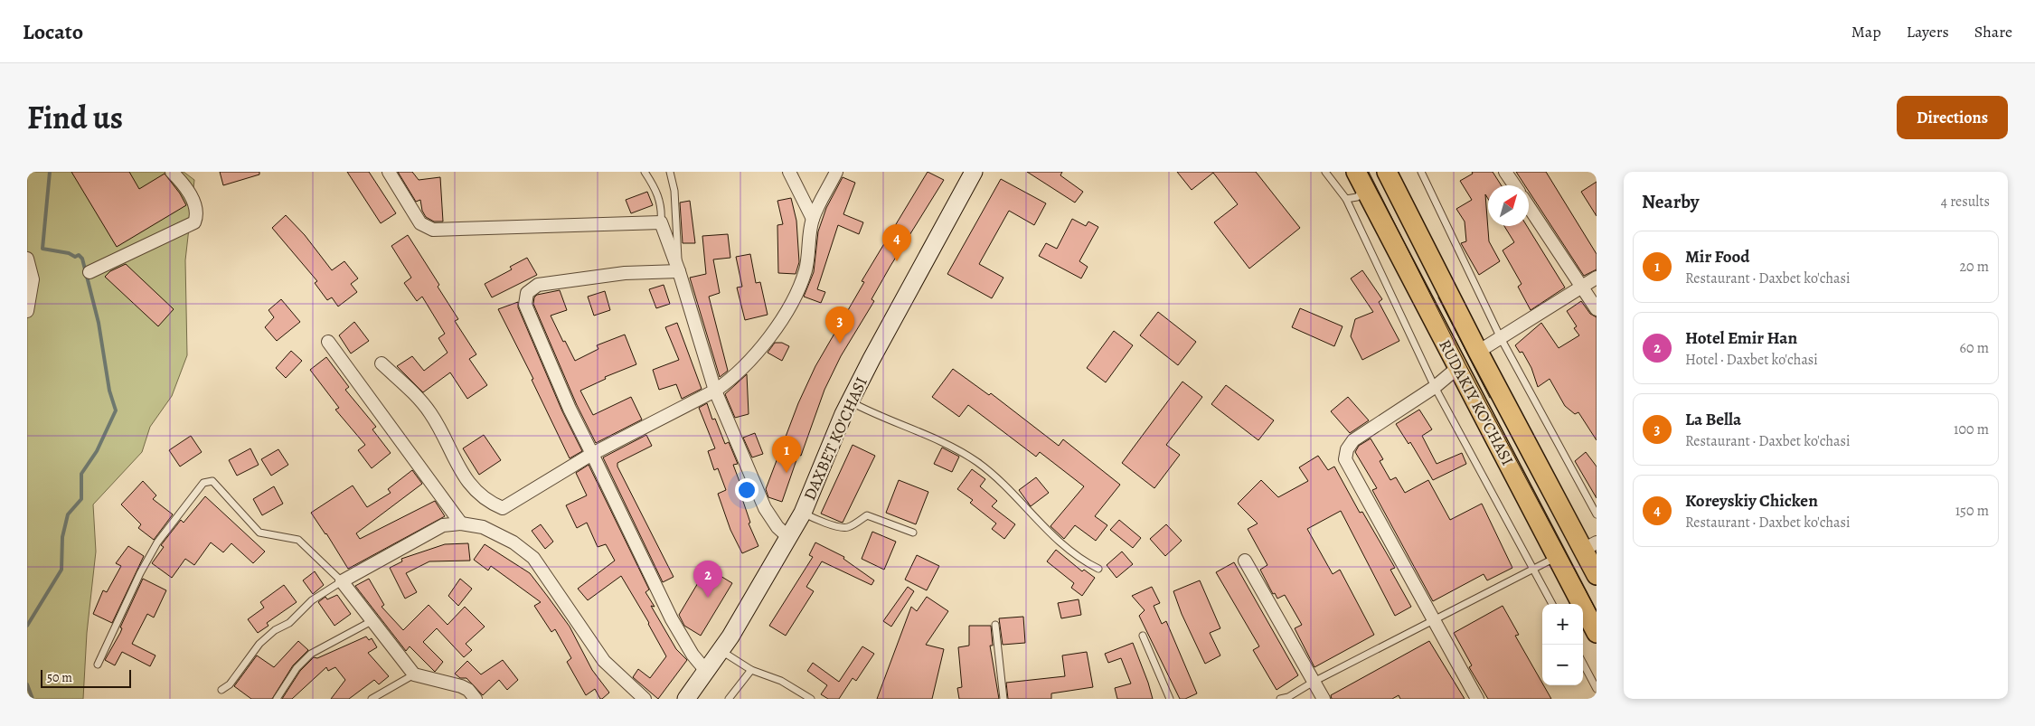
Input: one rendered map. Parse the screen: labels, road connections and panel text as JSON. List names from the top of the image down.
{
  "streets": {
    "main road": ["RUDAKIY KO'CHASI", "DAXBET KO'CHASI"]
  },
  "scale_bar": "50 m",
  "north": "top right",
  "page": {
    "header": "Locato",
    "nav": ["Map", "Layers", "Share"],
    "title": "Find us",
    "buttons": "Directions",
    "heading": ["Nearby", "4 results"],
    "pins": [
      "4",
      "3",
      "1",
      "2"
    ],
    "list": [
      {
        "mark": "1",
        "name": "Mir Food",
        "note": "Restaurant · Daxbet ko'chasi",
        "value": "20 m"
      },
      {
        "mark": "2",
        "name": "Hotel Emir Han",
        "note": "Hotel · Daxbet ko'chasi",
        "value": "60 m"
      },
      {
        "mark": "3",
        "name": "La Bella",
        "note": "Restaurant · Daxbet ko'chasi",
        "value": "100 m"
      },
      {
        "mark": "4",
        "name": "Koreyskiy Chicken",
        "note": "Restaurant · Daxbet ko'chasi",
        "value": "150 m"
      }
    ],
    "map_buttons": ["+", "−"],
    "scale": "50 m"
  }
}
